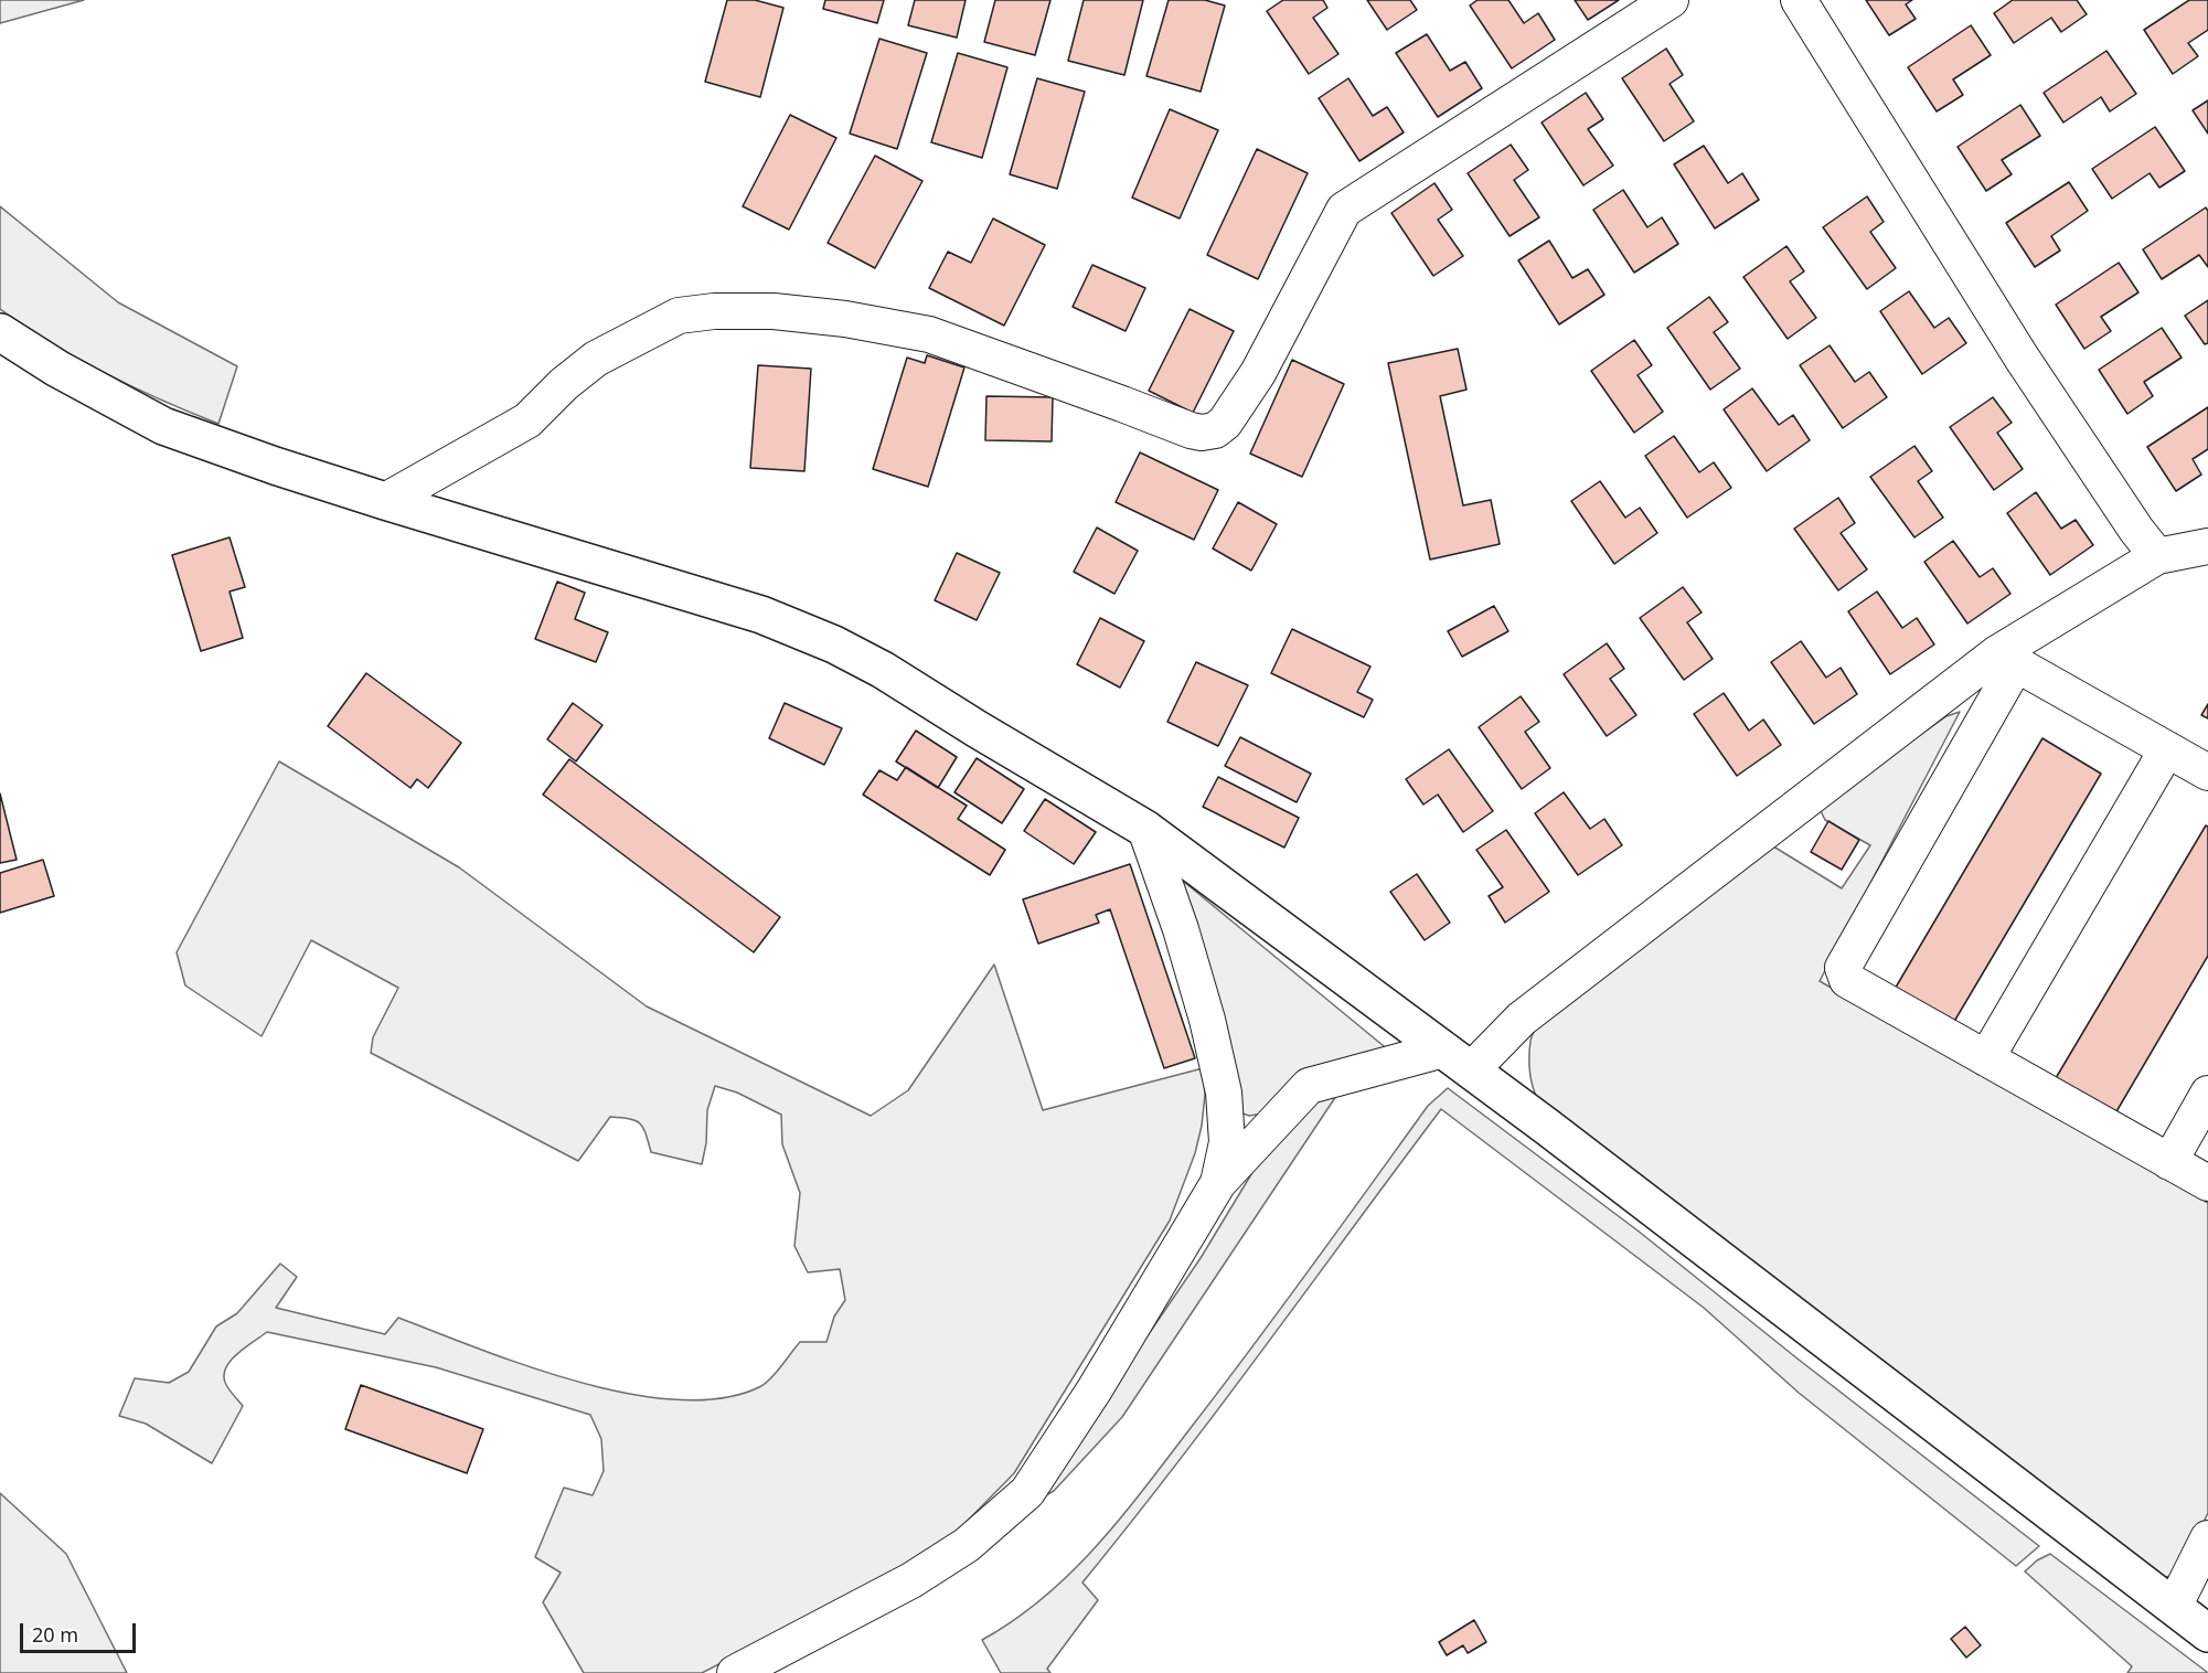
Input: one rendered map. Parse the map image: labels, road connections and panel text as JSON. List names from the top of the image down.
{
  "scale_bar": "20 m"
}
